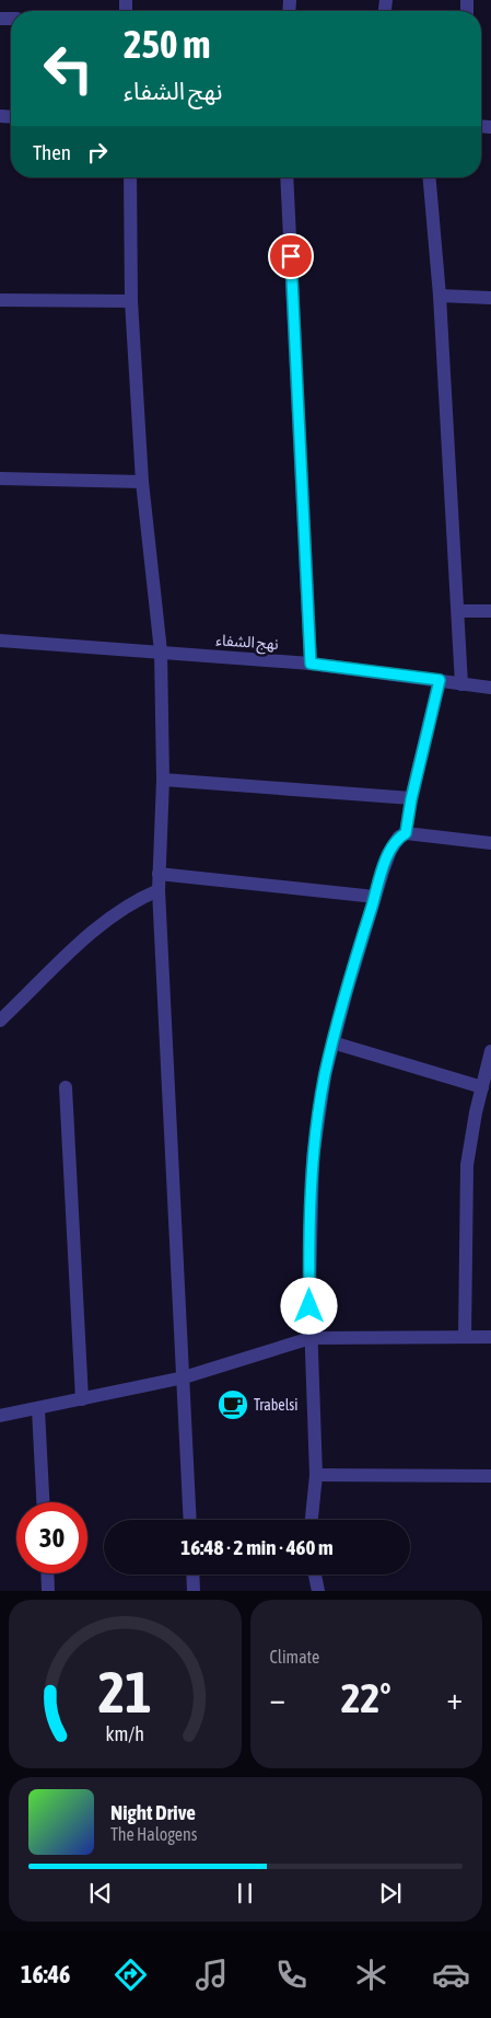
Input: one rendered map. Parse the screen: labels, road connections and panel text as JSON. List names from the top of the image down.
{
  "streets": {
    "street": ["نهج الشفاء"]
  },
  "places": {
    "cafe": ["Trabelsi"]
  },
  "page": {
    "turn": ["250 m", "نهج الشفاء"],
    "then": "Then",
    "limit": "30",
    "trip": "16:48 · 2 min · 460 m",
    "tile": "Climate",
    "heat": ["−", "22°", "+"],
    "song": ["Night Drive", "The Halogens"],
    "tabs": "16:46",
    "gauge": ["21", "km/h"]
  }
}
